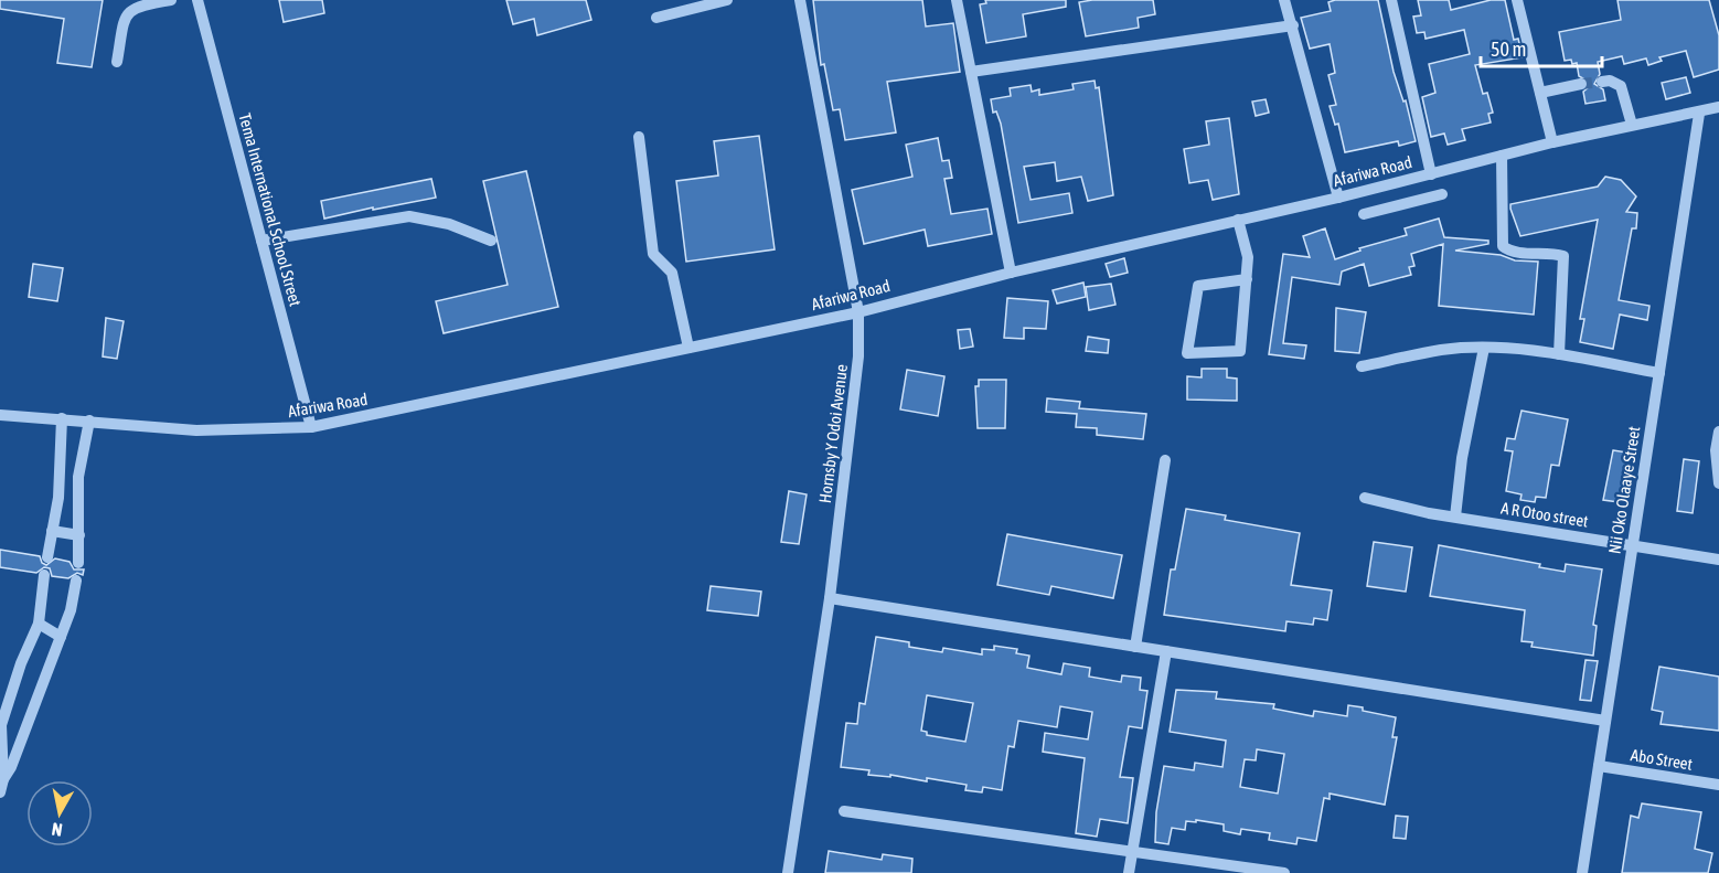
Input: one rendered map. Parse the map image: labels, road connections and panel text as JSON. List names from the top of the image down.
{
  "streets": {
    "street": [
      "Afariwa Road",
      "Tema International School Street",
      "Hornsby Y Odoi Avenue",
      "Nii Oko Olaaye Street",
      "A R Otoo street",
      "Abo Street"
    ]
  },
  "crossings": [
    ["Afariwa Road", "Tema International School Street"],
    ["Afariwa Road", "Hornsby Y Odoi Avenue"],
    ["Afariwa Road", "Nii Oko Olaaye Street"],
    ["Nii Oko Olaaye Street", "A R Otoo street"],
    ["Nii Oko Olaaye Street", "Abo Street"]
  ],
  "scale_bar": "50 m",
  "north": "bottom"
}
